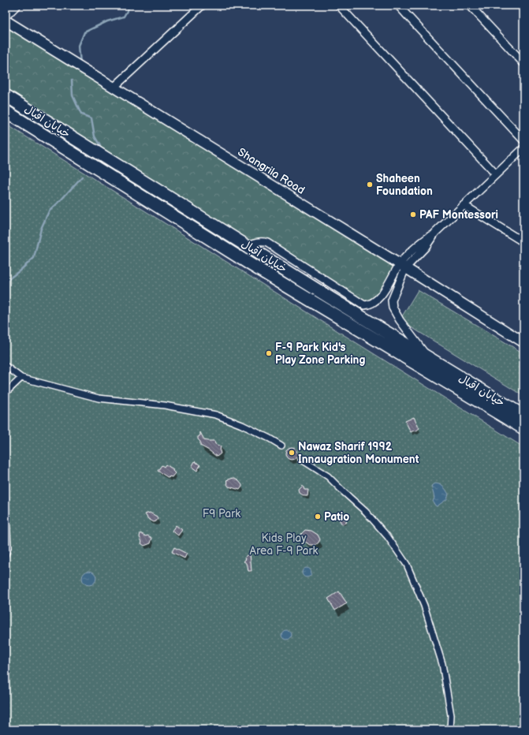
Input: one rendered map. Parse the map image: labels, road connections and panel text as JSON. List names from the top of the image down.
{
  "streets": {
    "main road": ["خیابان اقبال"],
    "street": ["Shangrila Road"]
  },
  "parks": ["F9 Park", "Kids Play Area F-9 Park"],
  "places": [
    "Shaheen Foundation",
    "PAF Montessori",
    "F-9 Park Kid's Play Zone Parking",
    "Nawaz Sharif 1992 Innaugration Monument",
    "Patio"
  ]
}
